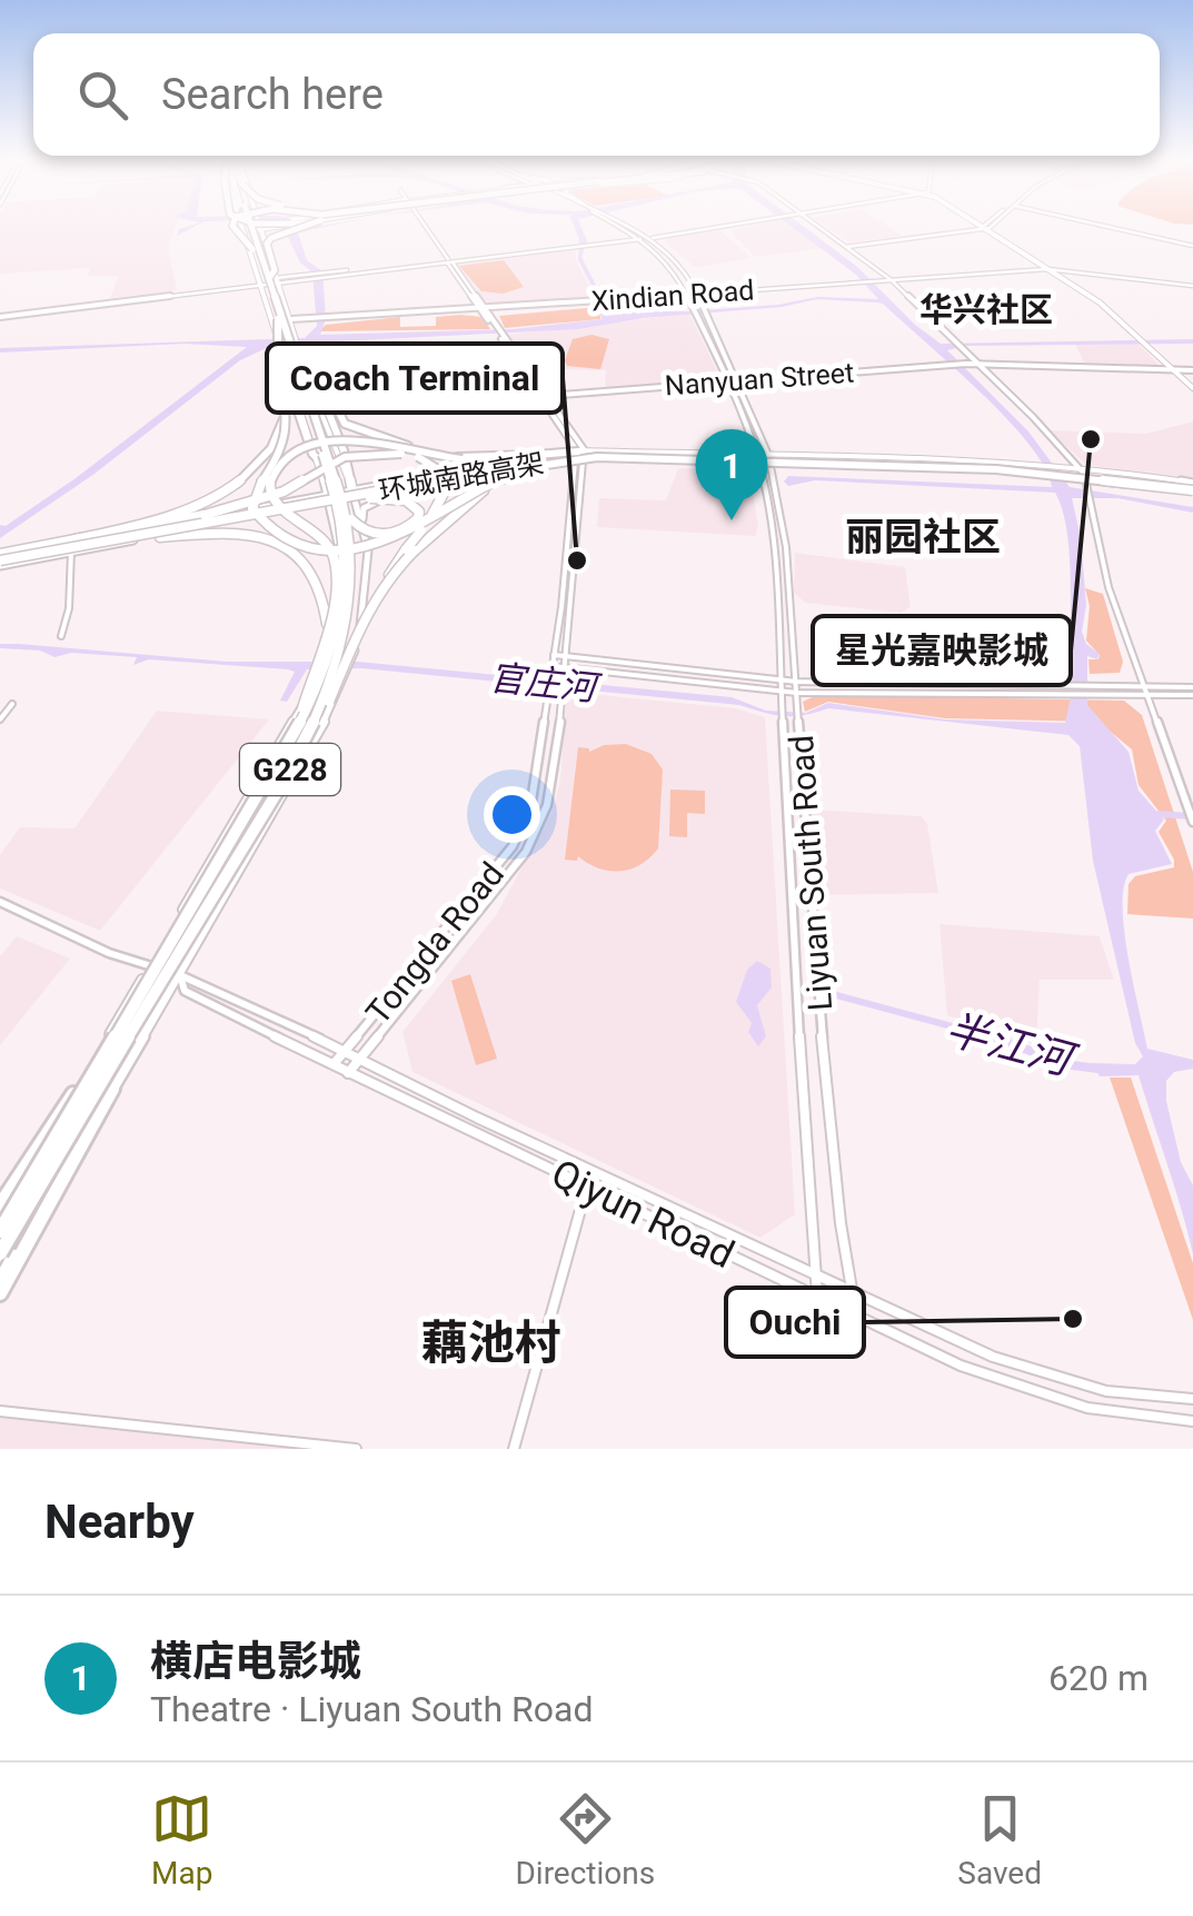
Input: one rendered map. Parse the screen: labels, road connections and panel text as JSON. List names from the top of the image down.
{
  "streets": {
    "highway": ["环城南路高架", "G228"],
    "main road": [
      "Xindian Road",
      "Nanyuan Street",
      "Liyuan South Road",
      "Tongda Road",
      "Qiyun Road"
    ]
  },
  "crossings": [
    ["Xindian Road", "Liyuan South Road"],
    ["Nanyuan Street", "Liyuan South Road"],
    ["Liyuan South Road", "Qiyun Road"],
    ["Tongda Road", "Qiyun Road"]
  ],
  "districts": ["华兴社区", "丽园社区", "藕池村"],
  "water": ["官庄河", "半江河"],
  "places": ["星光嘉映影城", "Coach Terminal", "Ouchi"],
  "page": {
    "search": "Search here",
    "pins": "1",
    "heading": "Nearby",
    "list": [
      {
        "mark": "1",
        "name": "横店电影城",
        "note": "Theatre · Liyuan South Road",
        "value": "620 m"
      }
    ],
    "nav": ["Map", "Directions", "Saved"]
  }
}
